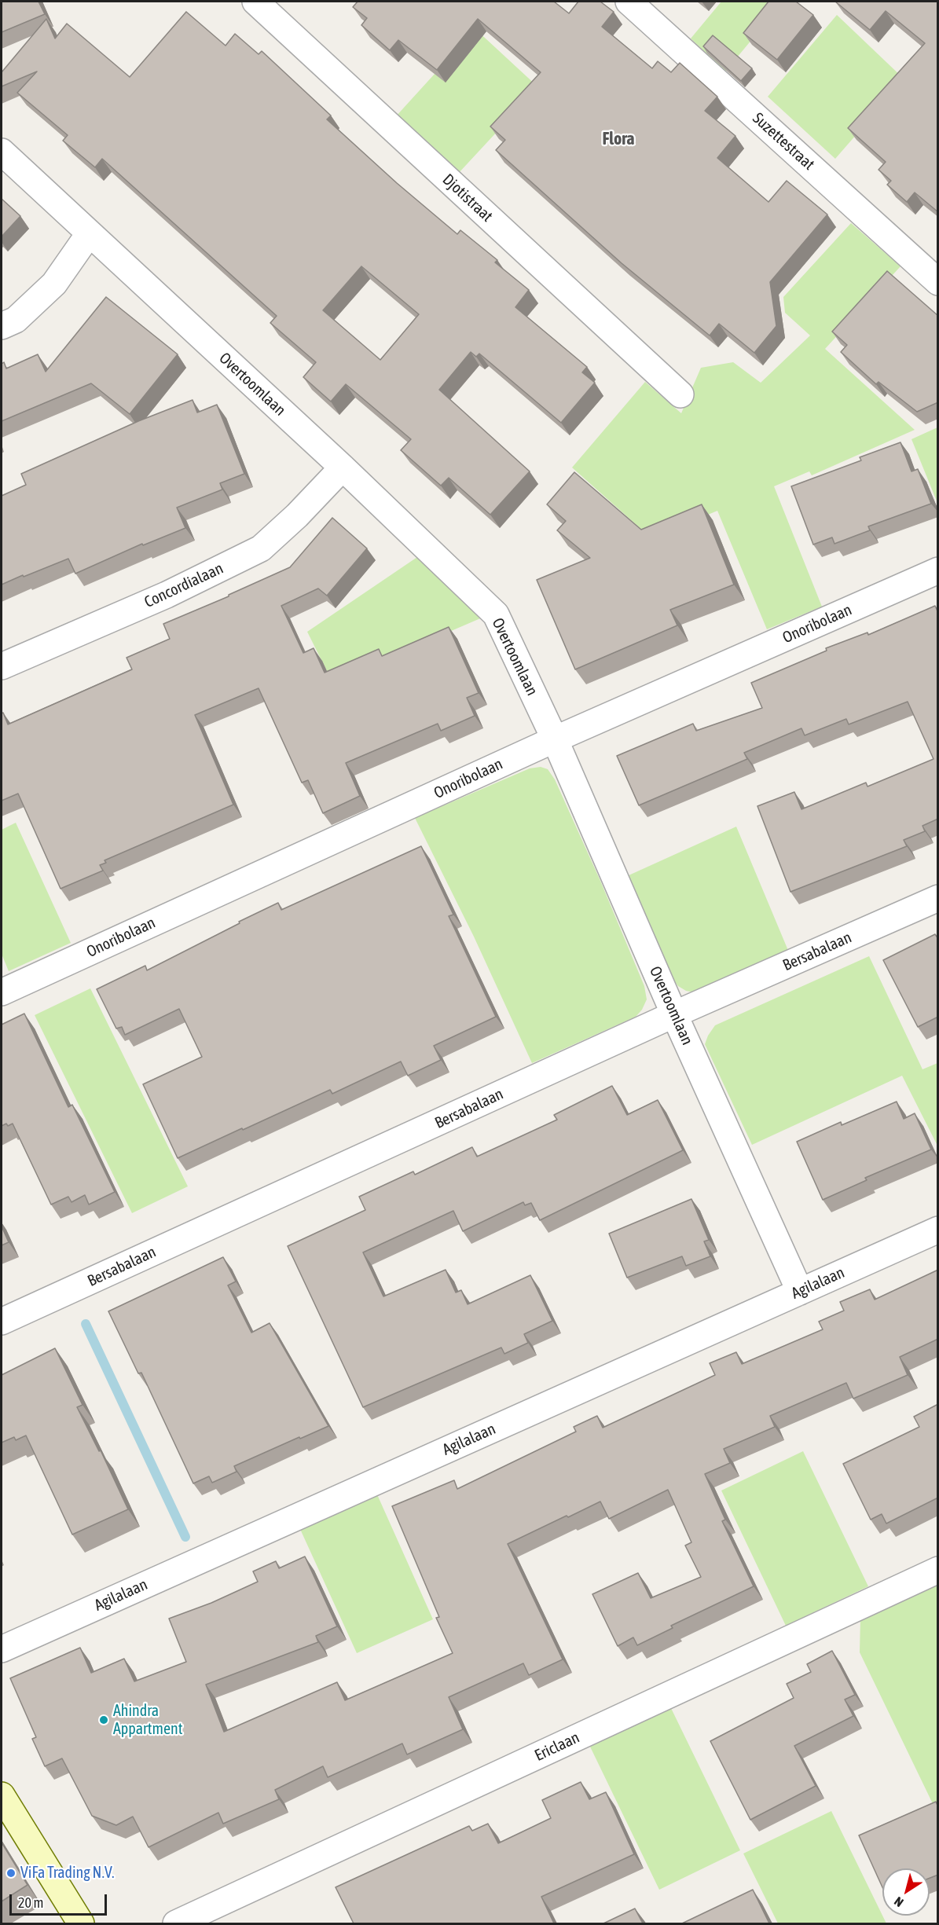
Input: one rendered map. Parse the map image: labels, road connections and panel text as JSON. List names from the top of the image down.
{
  "streets": {
    "street": [
      "Suzettestraat",
      "Djotistraat",
      "Overtoomlaan",
      "Concordialaan",
      "Onoribolaan",
      "Bersabalaan",
      "Agilalaan",
      "Ericlaan"
    ]
  },
  "crossings": [
    ["Overtoomlaan", "Concordialaan"],
    ["Overtoomlaan", "Onoribolaan"],
    ["Overtoomlaan", "Bersabalaan"],
    ["Overtoomlaan", "Agilalaan"]
  ],
  "districts": ["Flora"],
  "places": ["Ahindra Appartment", "ViFa Trading N.V."],
  "scale_bar": "20 m",
  "north": "bottom left"
}
